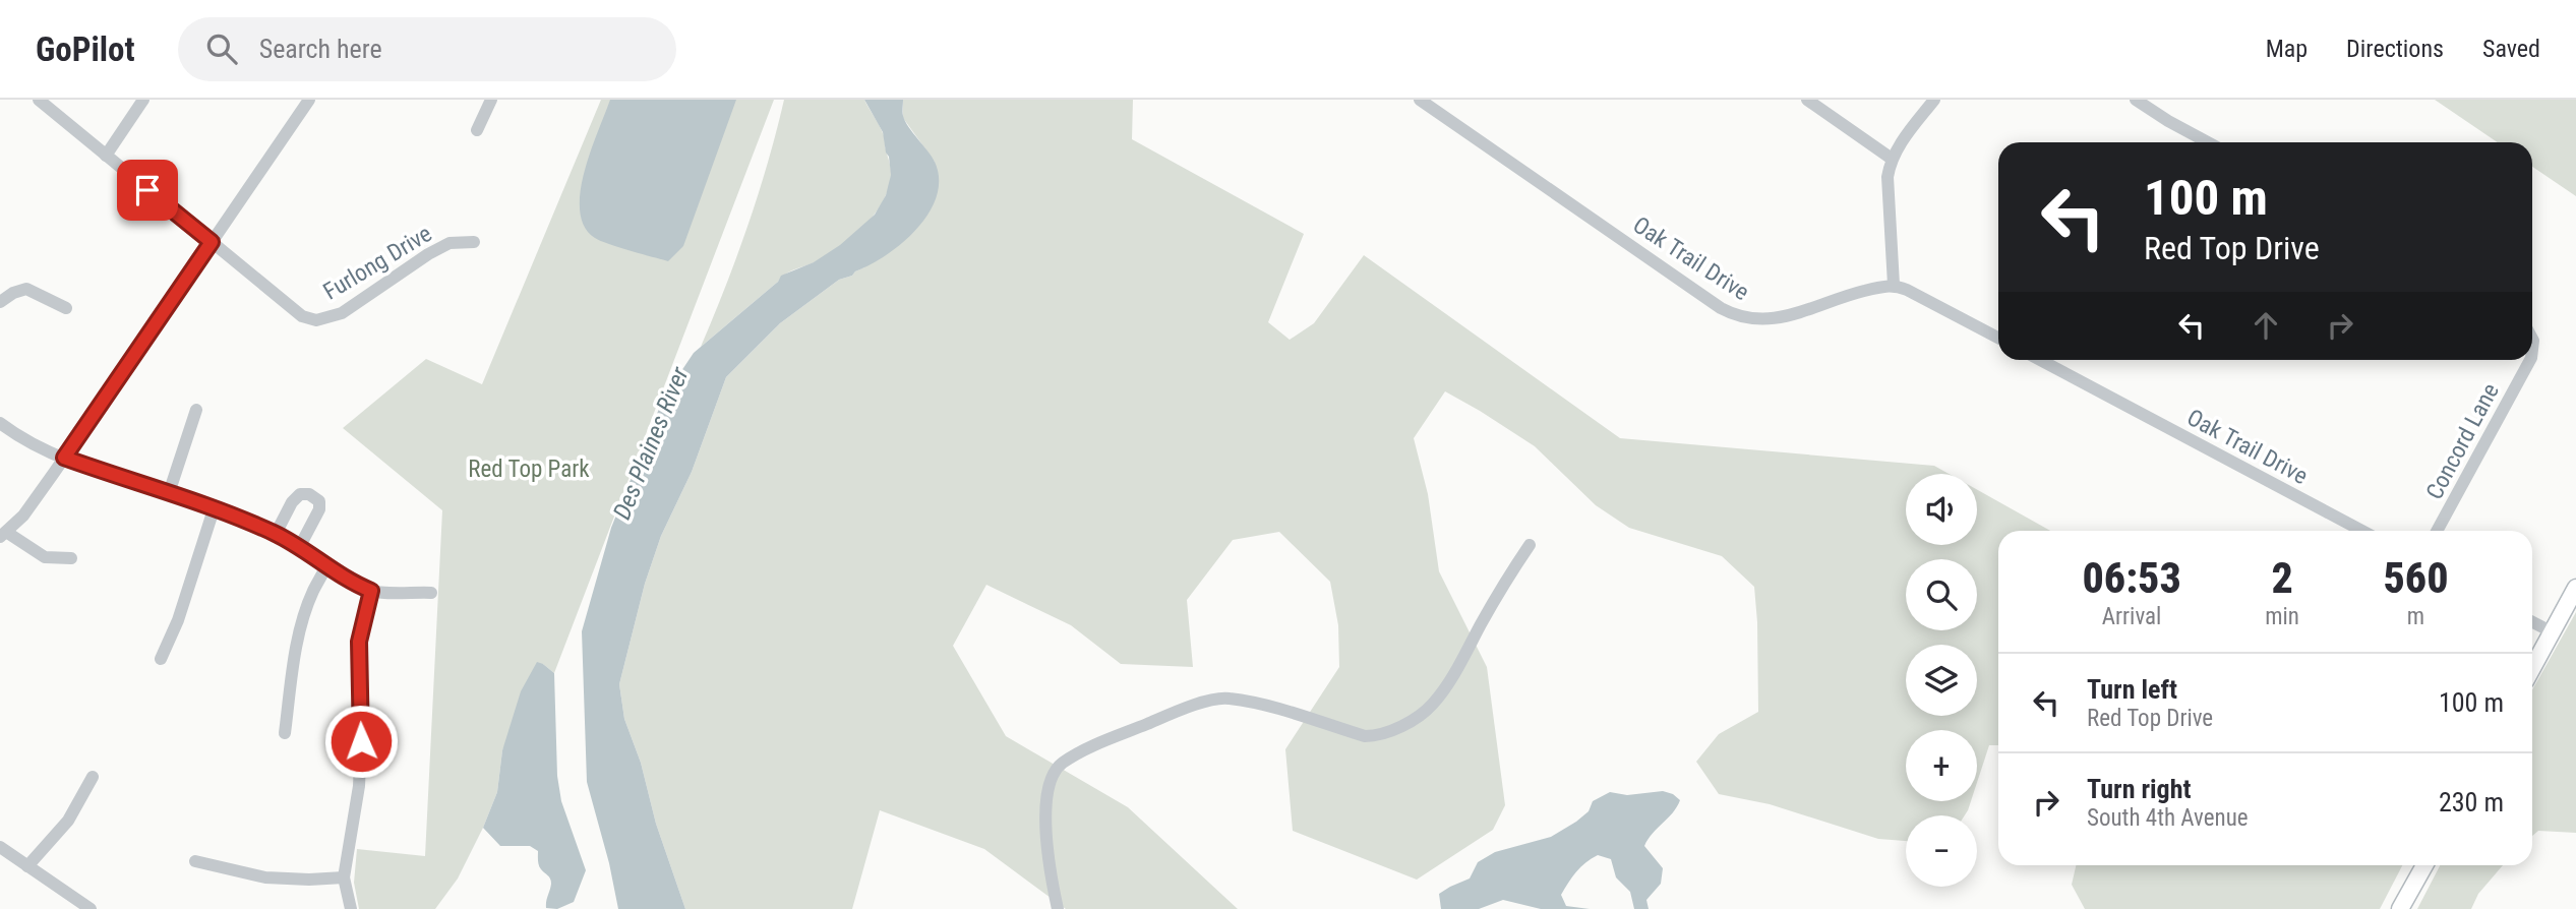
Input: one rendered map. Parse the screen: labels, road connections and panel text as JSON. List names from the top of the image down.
{
  "streets": {
    "street": ["Oak Trail Drive", "Furlong Drive", "Concord Lane"]
  },
  "water": ["Des Plaines River"],
  "parks": ["Red Top Park"],
  "page": {
    "header": "GoPilot",
    "search": "Search here",
    "nav": ["Map", "Directions", "Saved"],
    "turn": ["100 m", "Red Top Drive"],
    "map_buttons": ["+", "−"],
    "eta": [
      "06:53",
      "Arrival",
      "2",
      "min",
      "560",
      "m"
    ],
    "list": [
      {
        "name": "Turn left",
        "note": "Red Top Drive",
        "value": "100 m"
      },
      {
        "name": "Turn right",
        "note": "South 4th Avenue",
        "value": "230 m"
      }
    ]
  }
}
